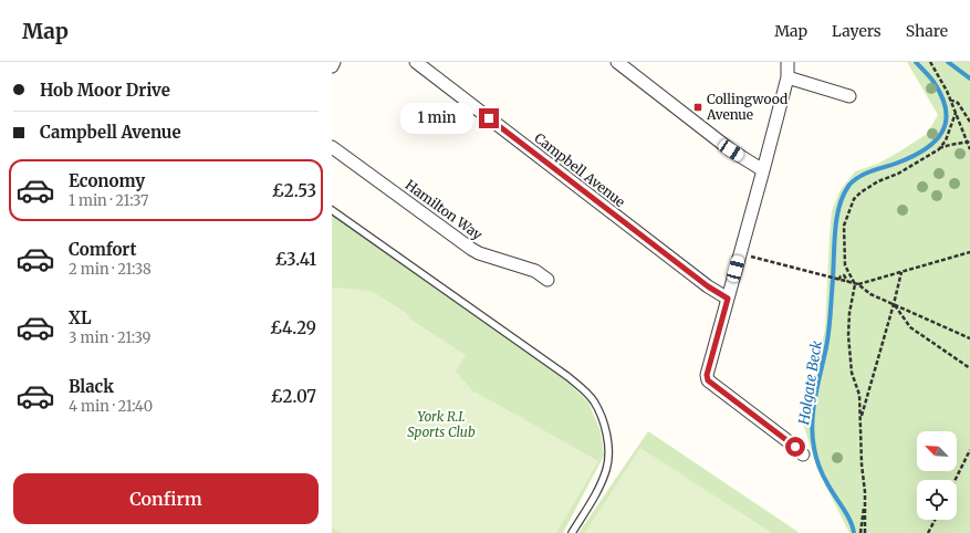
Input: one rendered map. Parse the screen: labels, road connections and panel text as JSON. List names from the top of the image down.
{
  "streets": {
    "street": ["Campbell Avenue", "Hamilton Way"]
  },
  "water": ["Holgate Beck"],
  "parks": ["York R.I. Sports Club"],
  "places": {
    "transit": ["Collingwood Avenue"]
  },
  "north": "top left",
  "page": {
    "header": "Map",
    "nav": ["Map", "Layers", "Share"],
    "banner": ["Hob Moor Drive", "Campbell Avenue"],
    "bubble": "1 min",
    "list": [
      {
        "name": "Economy",
        "note": "1 min · 21:37",
        "value": "£2.53"
      },
      {
        "name": "Comfort",
        "note": "2 min · 21:38",
        "value": "£3.41"
      },
      {
        "name": "XL",
        "note": "3 min · 21:39",
        "value": "£4.29"
      },
      {
        "name": "Black",
        "note": "4 min · 21:40",
        "value": "£2.07"
      }
    ],
    "buttons": "Confirm"
  }
}
